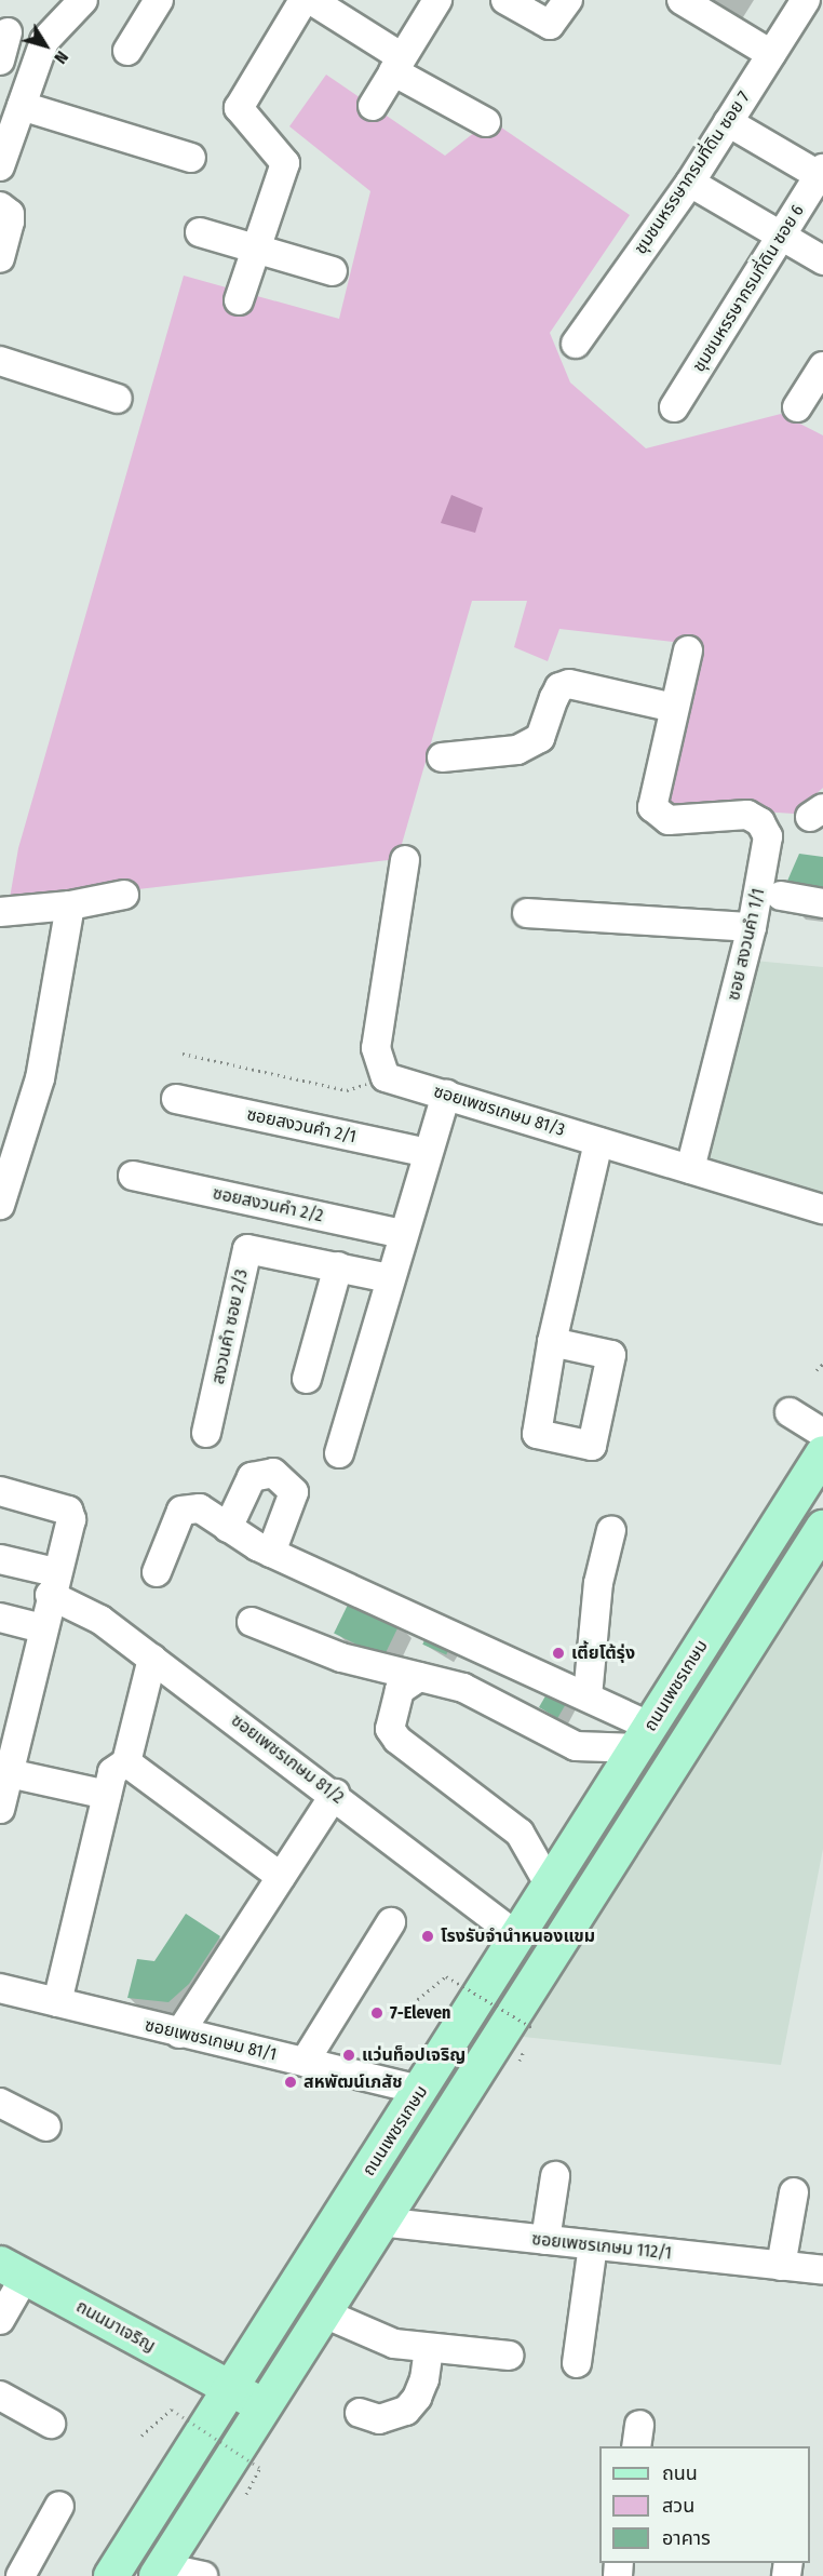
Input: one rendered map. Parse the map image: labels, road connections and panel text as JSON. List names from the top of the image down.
{
  "streets": {
    "main road": ["ถนนเพชรเกษม", "ถนนมาเจริญ"],
    "street": [
      "ชุมชนหรรษากรมที่ดิน ซอย 7",
      "ชุมชนหรรษากรมที่ดิน ซอย 6",
      "ซอย สงวนคำ 1/1",
      "ซอยเพชรเกษม 81/3",
      "ซอยสงวนคำ 2/1",
      "ซอยสงวนคำ 2/2",
      "สงวนคำ ซอย 2/3",
      "ซอยเพชรเกษม 81/2",
      "ซอยเพชรเกษม 81/1",
      "ซอยเพชรเกษม 112/1"
    ]
  },
  "crossings": [
    ["ซอย สงวนคำ 1/1", "ซอยเพชรเกษม 81/3"],
    ["ถนนเพชรเกษม", "ซอยเพชรเกษม 81/2"],
    ["ถนนเพชรเกษม", "ซอยเพชรเกษม 81/1"],
    ["ถนนเพชรเกษม", "ซอยเพชรเกษม 112/1"],
    ["ถนนเพชรเกษม", "ถนนมาเจริญ"]
  ],
  "places": [
    "เตี้ยโต้รุ่ง",
    "โรงรับจำนำหนองแขม",
    "7-Eleven",
    "แว่นท็อปเจริญ",
    "สหพัฒน์เภสัช"
  ],
  "legend": ["ถนน", "สวน", "อาคาร"],
  "north": "bottom right"
}
